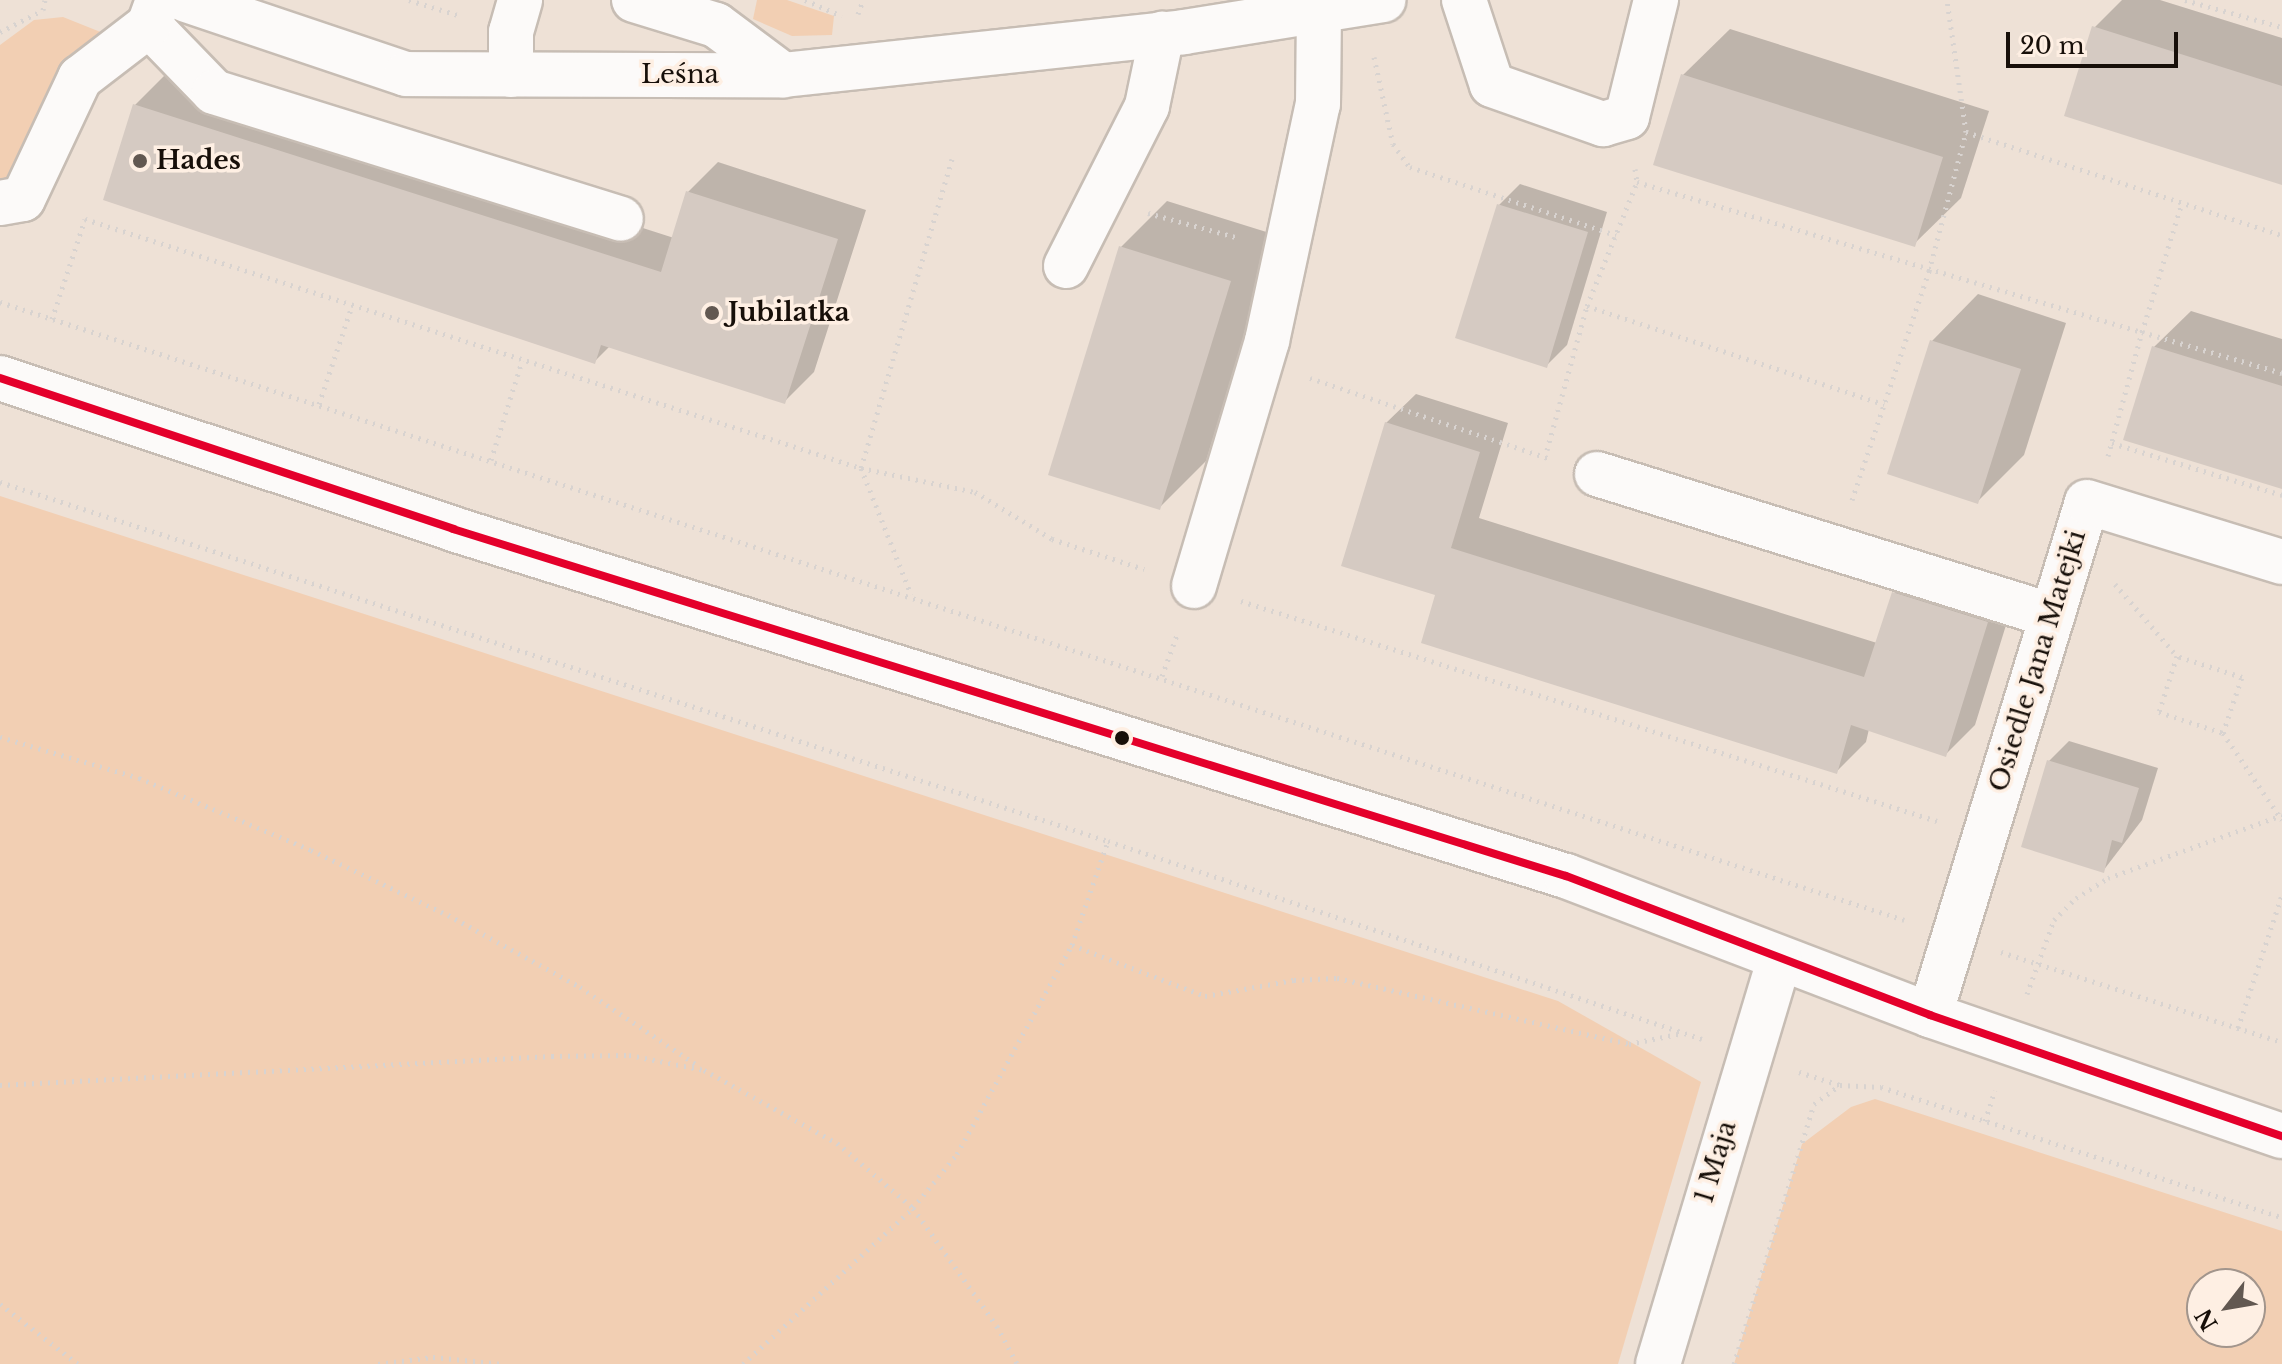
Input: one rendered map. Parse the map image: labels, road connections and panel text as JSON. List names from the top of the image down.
{
  "streets": {
    "street": ["Leśna", "Osiedle Jana Matejki", "1 Maja"]
  },
  "places": ["Hades", "Jubilatka"],
  "scale_bar": "20 m",
  "north": "bottom left"
}
